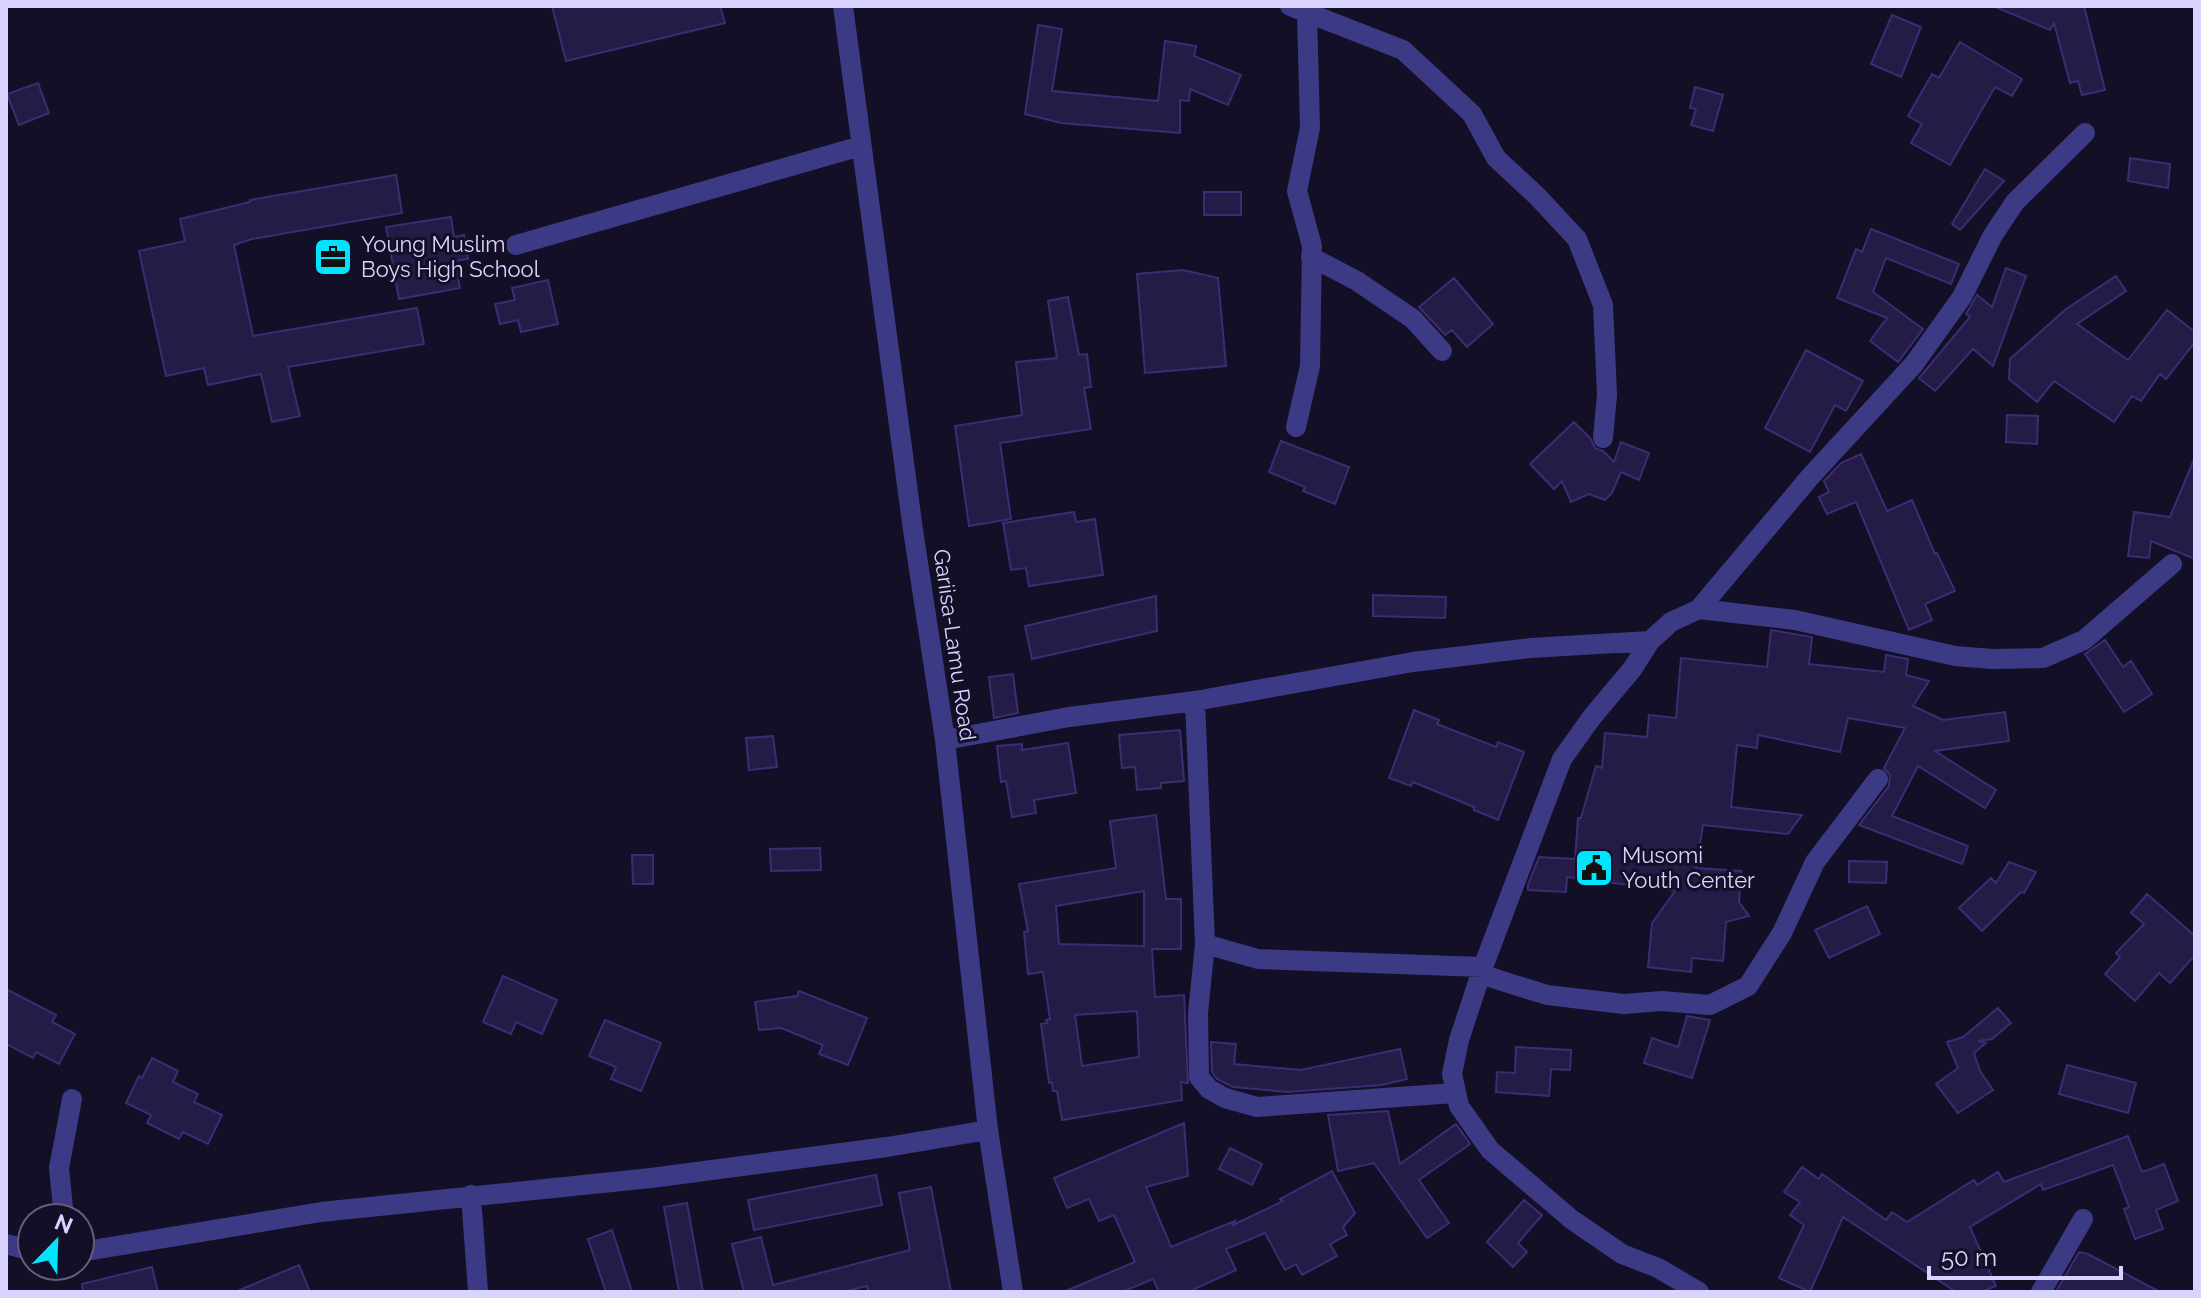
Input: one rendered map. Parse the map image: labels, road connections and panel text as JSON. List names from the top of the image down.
{
  "streets": {
    "street": ["Gariisa-Lamu Road"]
  },
  "places": {
    "office": ["Young Muslim Boys High School"],
    "public building": ["Musomi Youth Center"]
  },
  "scale_bar": "50 m",
  "north": "top right"
}
